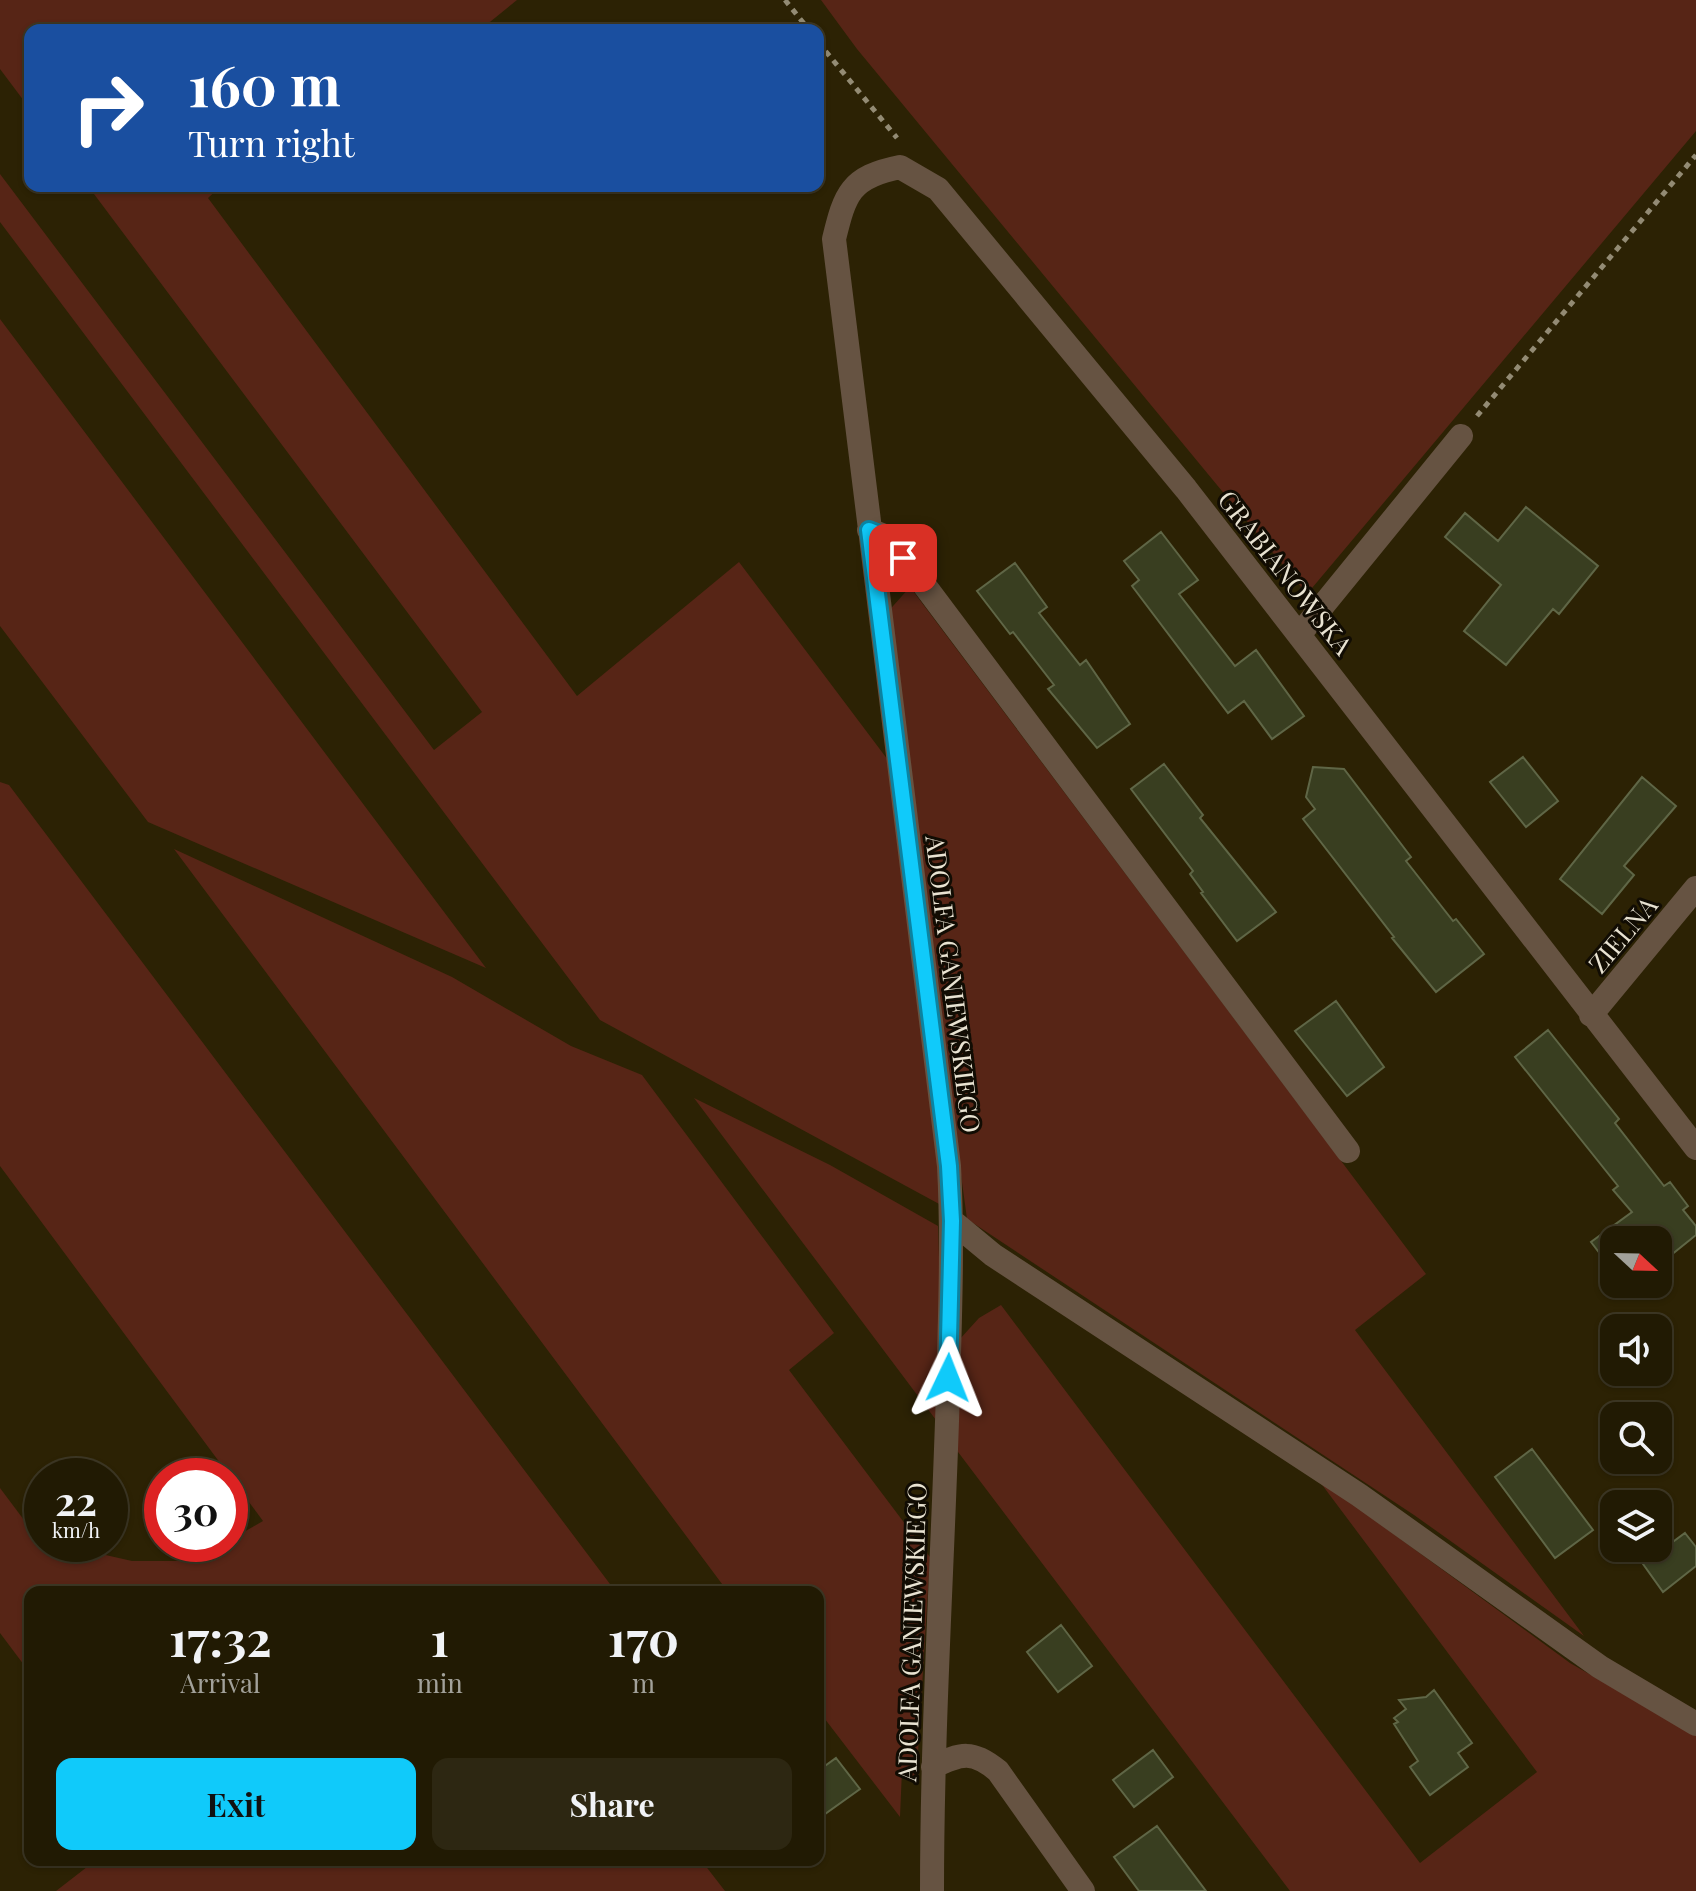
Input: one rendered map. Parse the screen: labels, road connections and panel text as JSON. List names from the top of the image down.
{
  "streets": {
    "street": ["GRABIANOWSKA", "ZIELNA", "ADOLFA GANIEWSKIEGO"]
  },
  "crossings": [
    ["GRABIANOWSKA", "ZIELNA"],
    ["GRABIANOWSKA", "ADOLFA GANIEWSKIEGO"]
  ],
  "north": "right",
  "page": {
    "turn": ["160 m", "Turn right"],
    "speed": "22 km/h",
    "limit": "30",
    "eta": [
      "17:32",
      "Arrival",
      "1",
      "min",
      "170",
      "m"
    ],
    "buttons": ["Exit", "Share"]
  }
}
